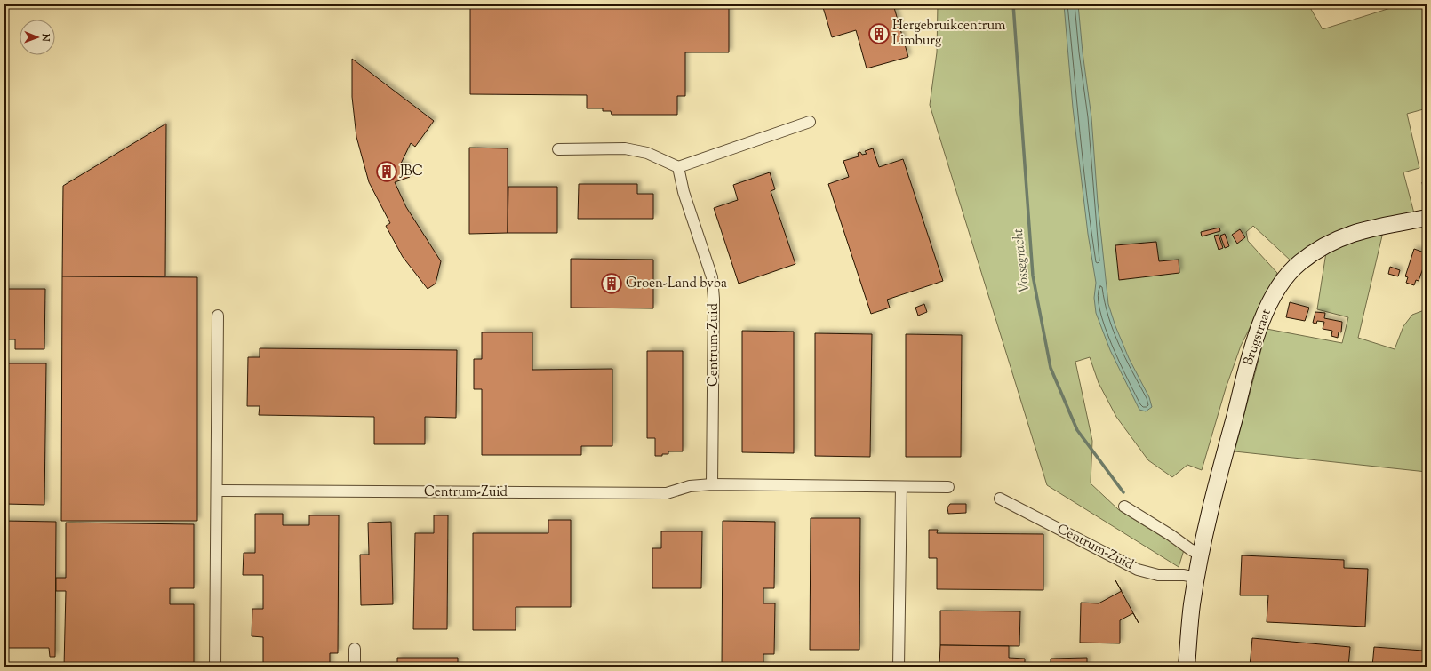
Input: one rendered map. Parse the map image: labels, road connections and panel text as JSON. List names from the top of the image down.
{
  "streets": {
    "street": ["Brugstraat", "Centrum-Zuid"]
  },
  "water": ["Vossegracht"],
  "places": {
    "building": ["Hergebruikcentrum Limburg", "JBC", "Groen-Land bvba"]
  },
  "north": "right"
}
